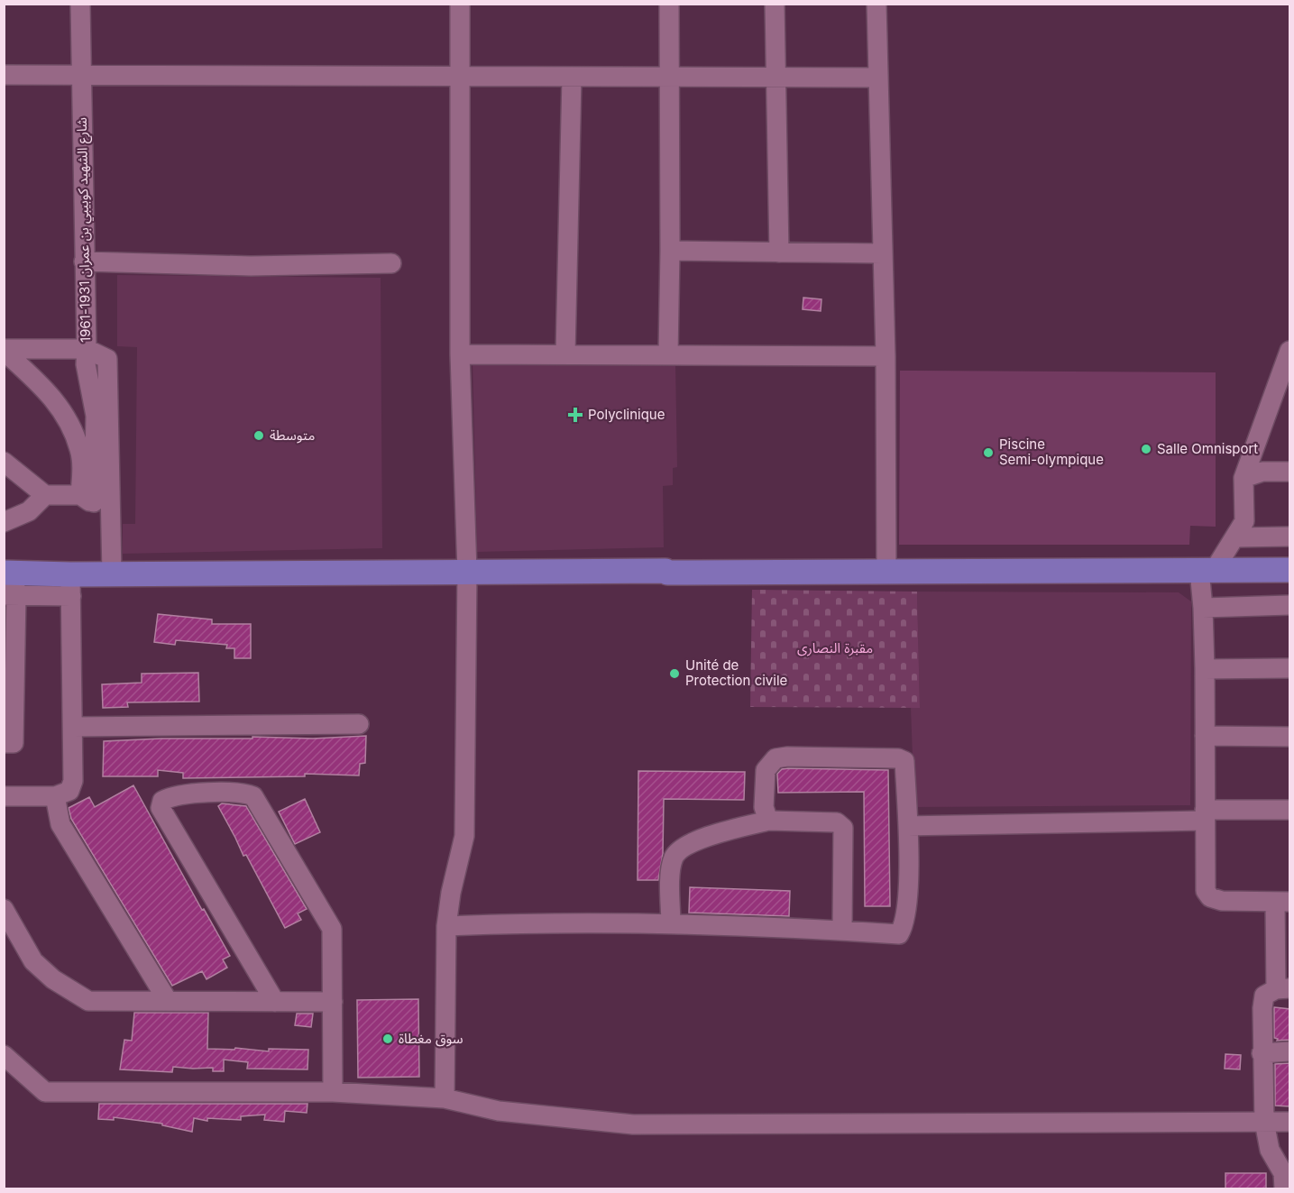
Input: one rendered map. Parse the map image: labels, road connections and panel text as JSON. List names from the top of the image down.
{
  "streets": {
    "street": ["شارع الشهيد كوبيبي بن عمران 1931-1961"]
  },
  "parks": ["مقبرة النصارى"],
  "places": {
    "health": ["Polyclinique"],
    "other": [
      "متوسطة",
      "Salle Omnisport",
      "Piscine Semi-olympique",
      "Unité de Protection civile",
      "سوق مغطاة"
    ]
  }
}
